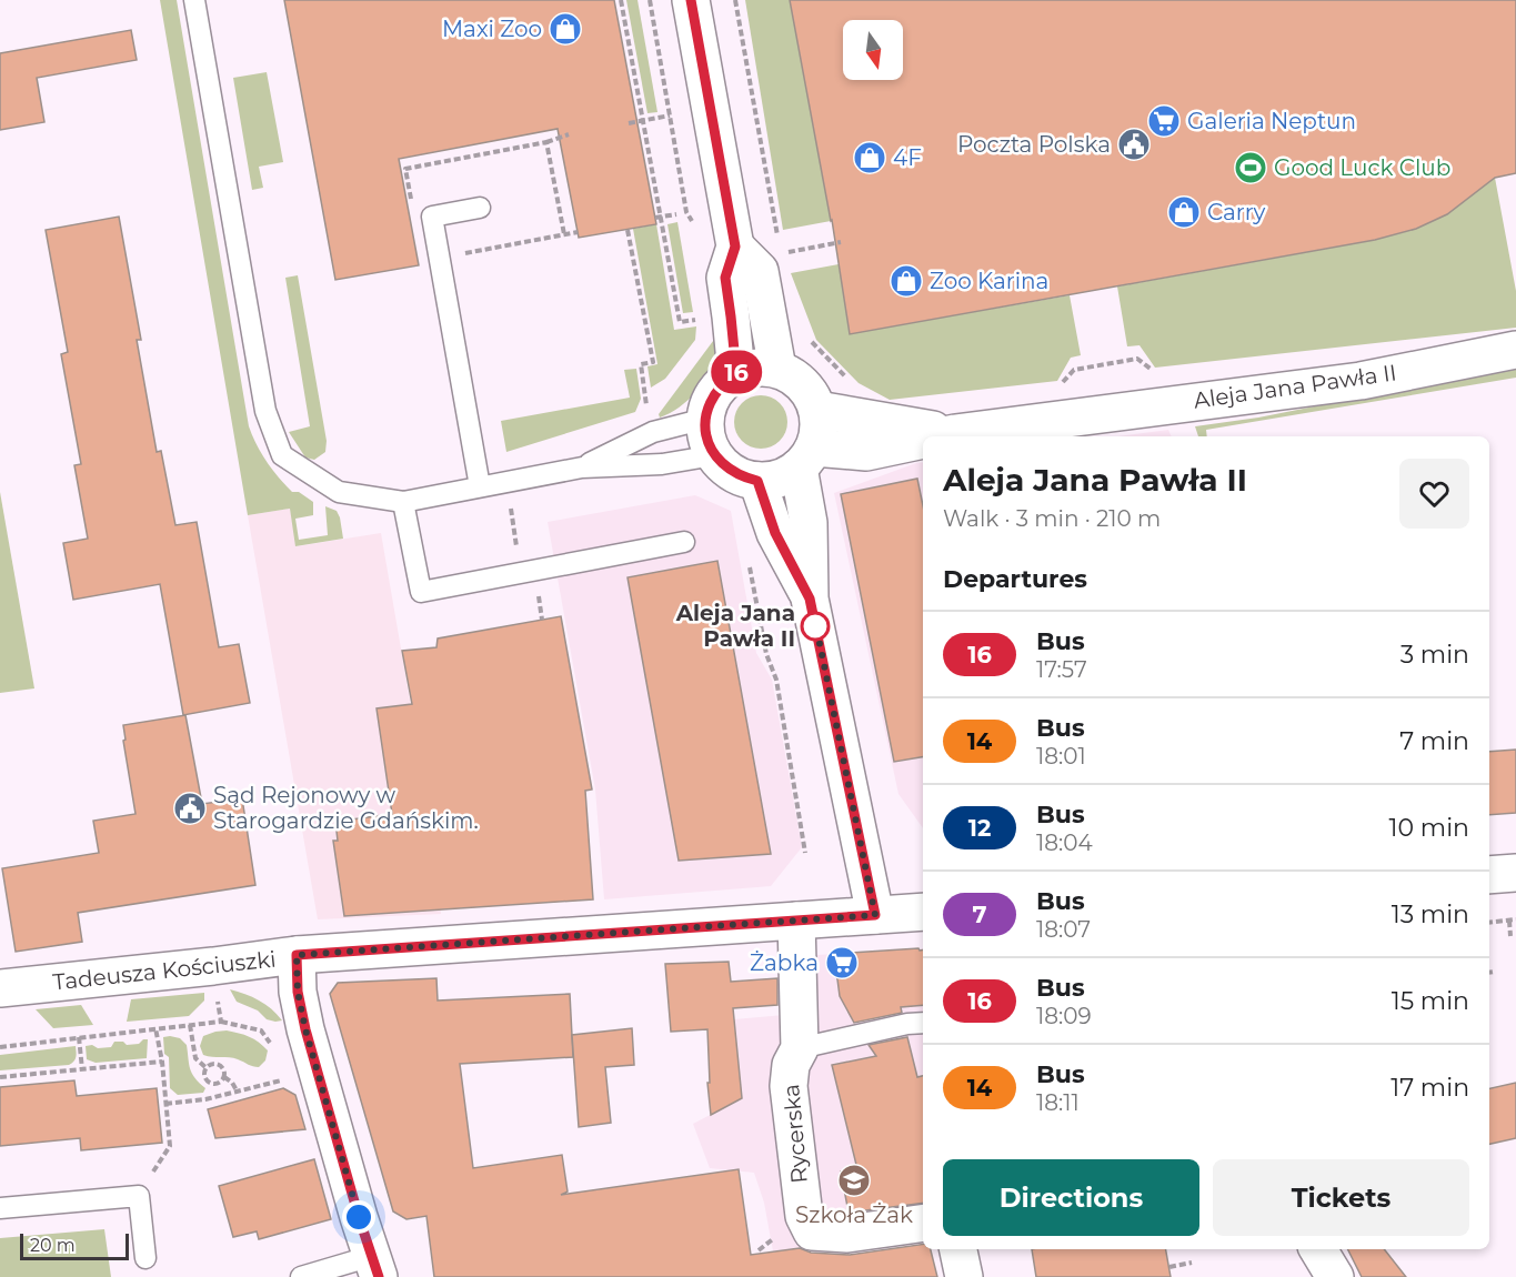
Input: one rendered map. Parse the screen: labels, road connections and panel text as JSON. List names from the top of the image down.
{
  "streets": {
    "street": ["Aleja Jana Pawła II", "Tadeusza Kościuszki", "Rycerska"]
  },
  "crossings": [
    ["Tadeusza Kościuszki", "Rycerska"]
  ],
  "places": {
    "shop": [
      "Maxi Zoo",
      "4F",
      "Carry",
      "Zoo Karina"
    ],
    "supermarket": ["Galeria Neptun", "Żabka"],
    "public building": ["Poczta Polska", "Sąd Rejonowy w Starogardzie Gdańskim."],
    "sports": ["Good Luck Club"],
    "other": ["Aleja Jana Pawła II"],
    "school or university": ["Szkoła Żak"]
  },
  "lines": ["bus line 16"],
  "scale_bar": "20 m",
  "north": "bottom",
  "page": {
    "on_map": "16",
    "heading": [
      ["Aleja Jana Pawła II", "Walk · 3 min · 210 m"],
      "Departures"
    ],
    "list": [
      {
        "mark": "16",
        "name": "Bus",
        "note": "17:57",
        "value": "3 min"
      },
      {
        "mark": "14",
        "name": "Bus",
        "note": "18:01",
        "value": "7 min"
      },
      {
        "mark": "12",
        "name": "Bus",
        "note": "18:04",
        "value": "10 min"
      },
      {
        "mark": "7",
        "name": "Bus",
        "note": "18:07",
        "value": "13 min"
      },
      {
        "mark": "16",
        "name": "Bus",
        "note": "18:09",
        "value": "15 min"
      },
      {
        "mark": "14",
        "name": "Bus",
        "note": "18:11",
        "value": "17 min"
      }
    ],
    "buttons": ["Directions", "Tickets"],
    "scale": "20 m"
  }
}
